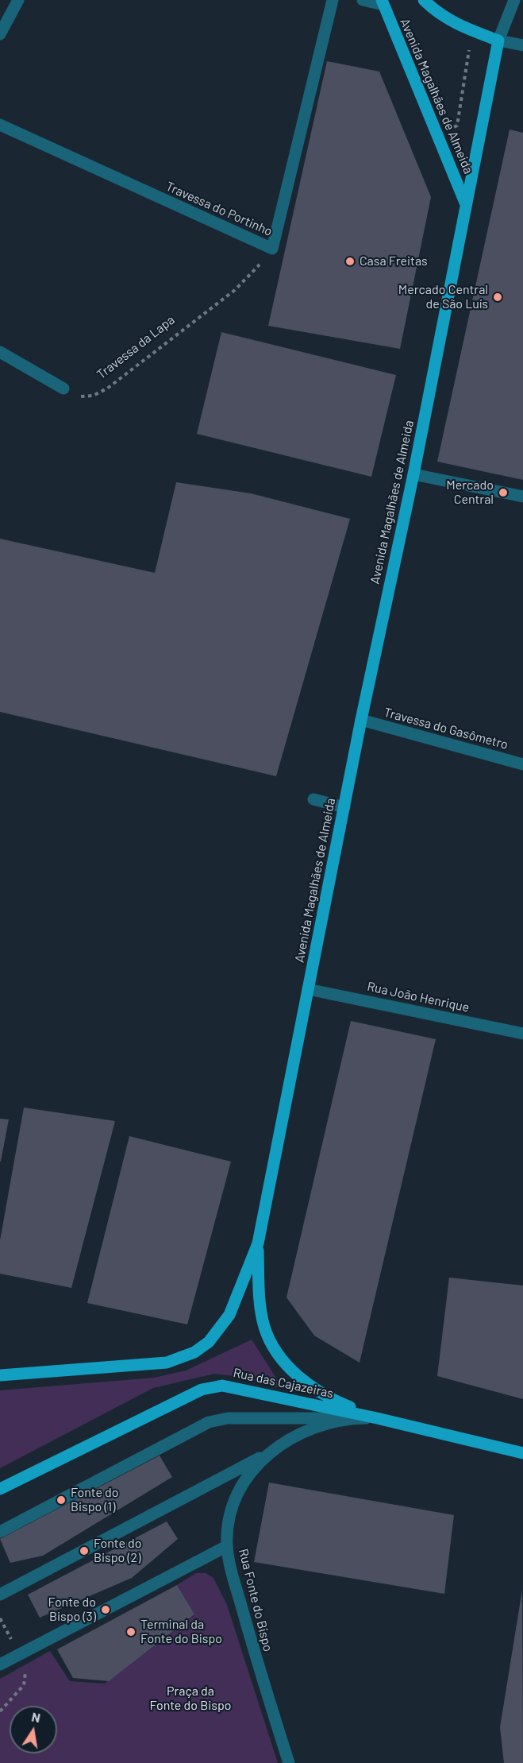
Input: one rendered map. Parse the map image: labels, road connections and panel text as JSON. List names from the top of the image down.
{
  "streets": {
    "main road": ["Avenida Magalhães de Almeida", "Rua das Cajazeiras"],
    "street": [
      "Travessa do Portinho",
      "Travessa do Gasômetro",
      "Rua João Henrique",
      "Rua Fonte do Bispo"
    ],
    "path": ["Travessa da Lapa"]
  },
  "crossings": [
    ["Avenida Magalhães de Almeida", "Travessa do Gasômetro"],
    ["Avenida Magalhães de Almeida", "Rua João Henrique"],
    ["Travessa do Portinho", "Travessa da Lapa"],
    ["Rua das Cajazeiras", "Rua Fonte do Bispo"]
  ],
  "parks": ["Praça da Fonte do Bispo"],
  "places": [
    "Casa Freitas",
    "Mercado Central de São Luís",
    "Mercado Central",
    "Fonte do Bispo (1)",
    "Fonte do Bispo (2)",
    "Fonte do Bispo (3)",
    "Terminal da Fonte do Bispo"
  ],
  "north": "top"
}
